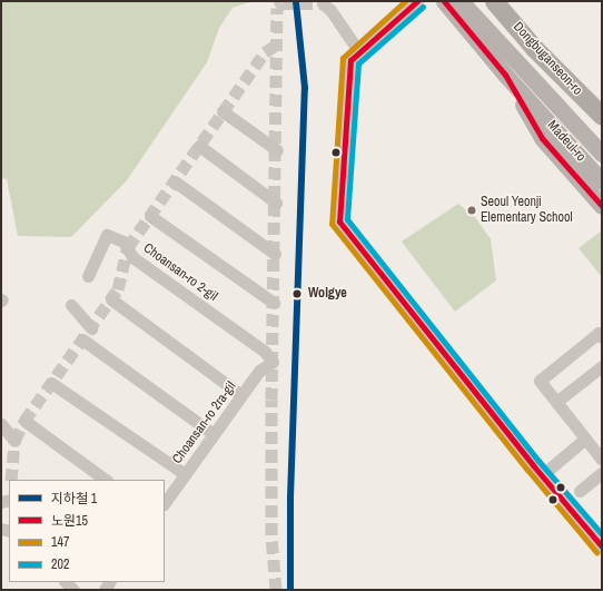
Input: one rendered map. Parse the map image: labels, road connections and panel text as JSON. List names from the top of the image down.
{
  "streets": {
    "highway": ["Dongbuganseon-ro"],
    "main road": ["Madeul-ro"],
    "street": ["Choansan-ro 2-gil", "Choansan-ro 2ra-gil"]
  },
  "crossings": [
    ["Choansan-ro 2-gil", "Choansan-ro 2ra-gil"]
  ],
  "places": ["Seoul Yeonji Elementary School", "Wolgye"],
  "lines": [
    "metro line 1",
    "transit line 노원15",
    "transit line 147",
    "transit line 202"
  ],
  "legend": [
    "지하철 1",
    "노원15",
    "147",
    "202"
  ]
}
